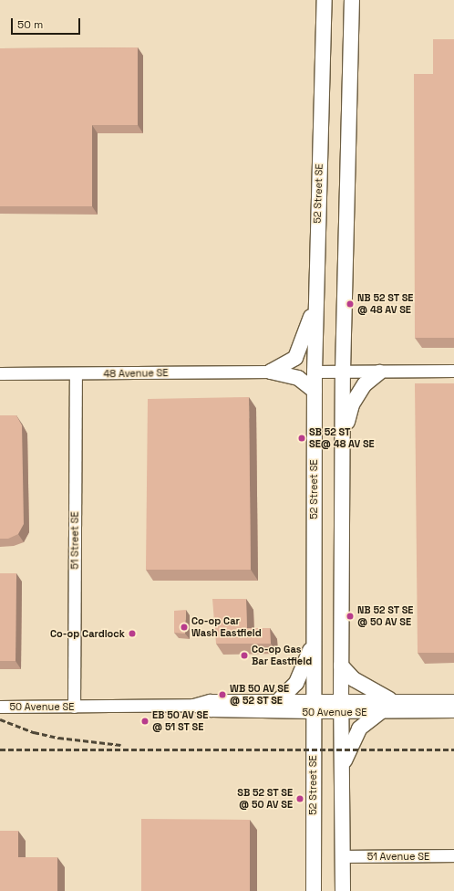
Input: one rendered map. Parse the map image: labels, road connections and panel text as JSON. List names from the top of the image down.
{
  "streets": {
    "main road": ["52 Street SE"],
    "street": [
      "48 Avenue SE",
      "51 Street SE",
      "50 Avenue SE",
      "51 Avenue SE"
    ]
  },
  "crossings": [
    ["52 Street SE", "50 Avenue SE"],
    ["48 Avenue SE", "51 Street SE"],
    ["51 Street SE", "50 Avenue SE"]
  ],
  "places": [
    "NB 52 ST SE @ 48 AV SE",
    "SB 52 ST SE@ 48 AV SE",
    "NB 52 ST SE @ 50 AV SE",
    "Co-op Car Wash Eastfield",
    "Co-op Cardlock",
    "Co-op Gas Bar Eastfield",
    "WB 50 AV SE @ 52 ST SE",
    "EB 50 AV SE @ 51 ST SE",
    "SB 52 ST SE @ 50 AV SE"
  ],
  "scale_bar": "50 m"
}
